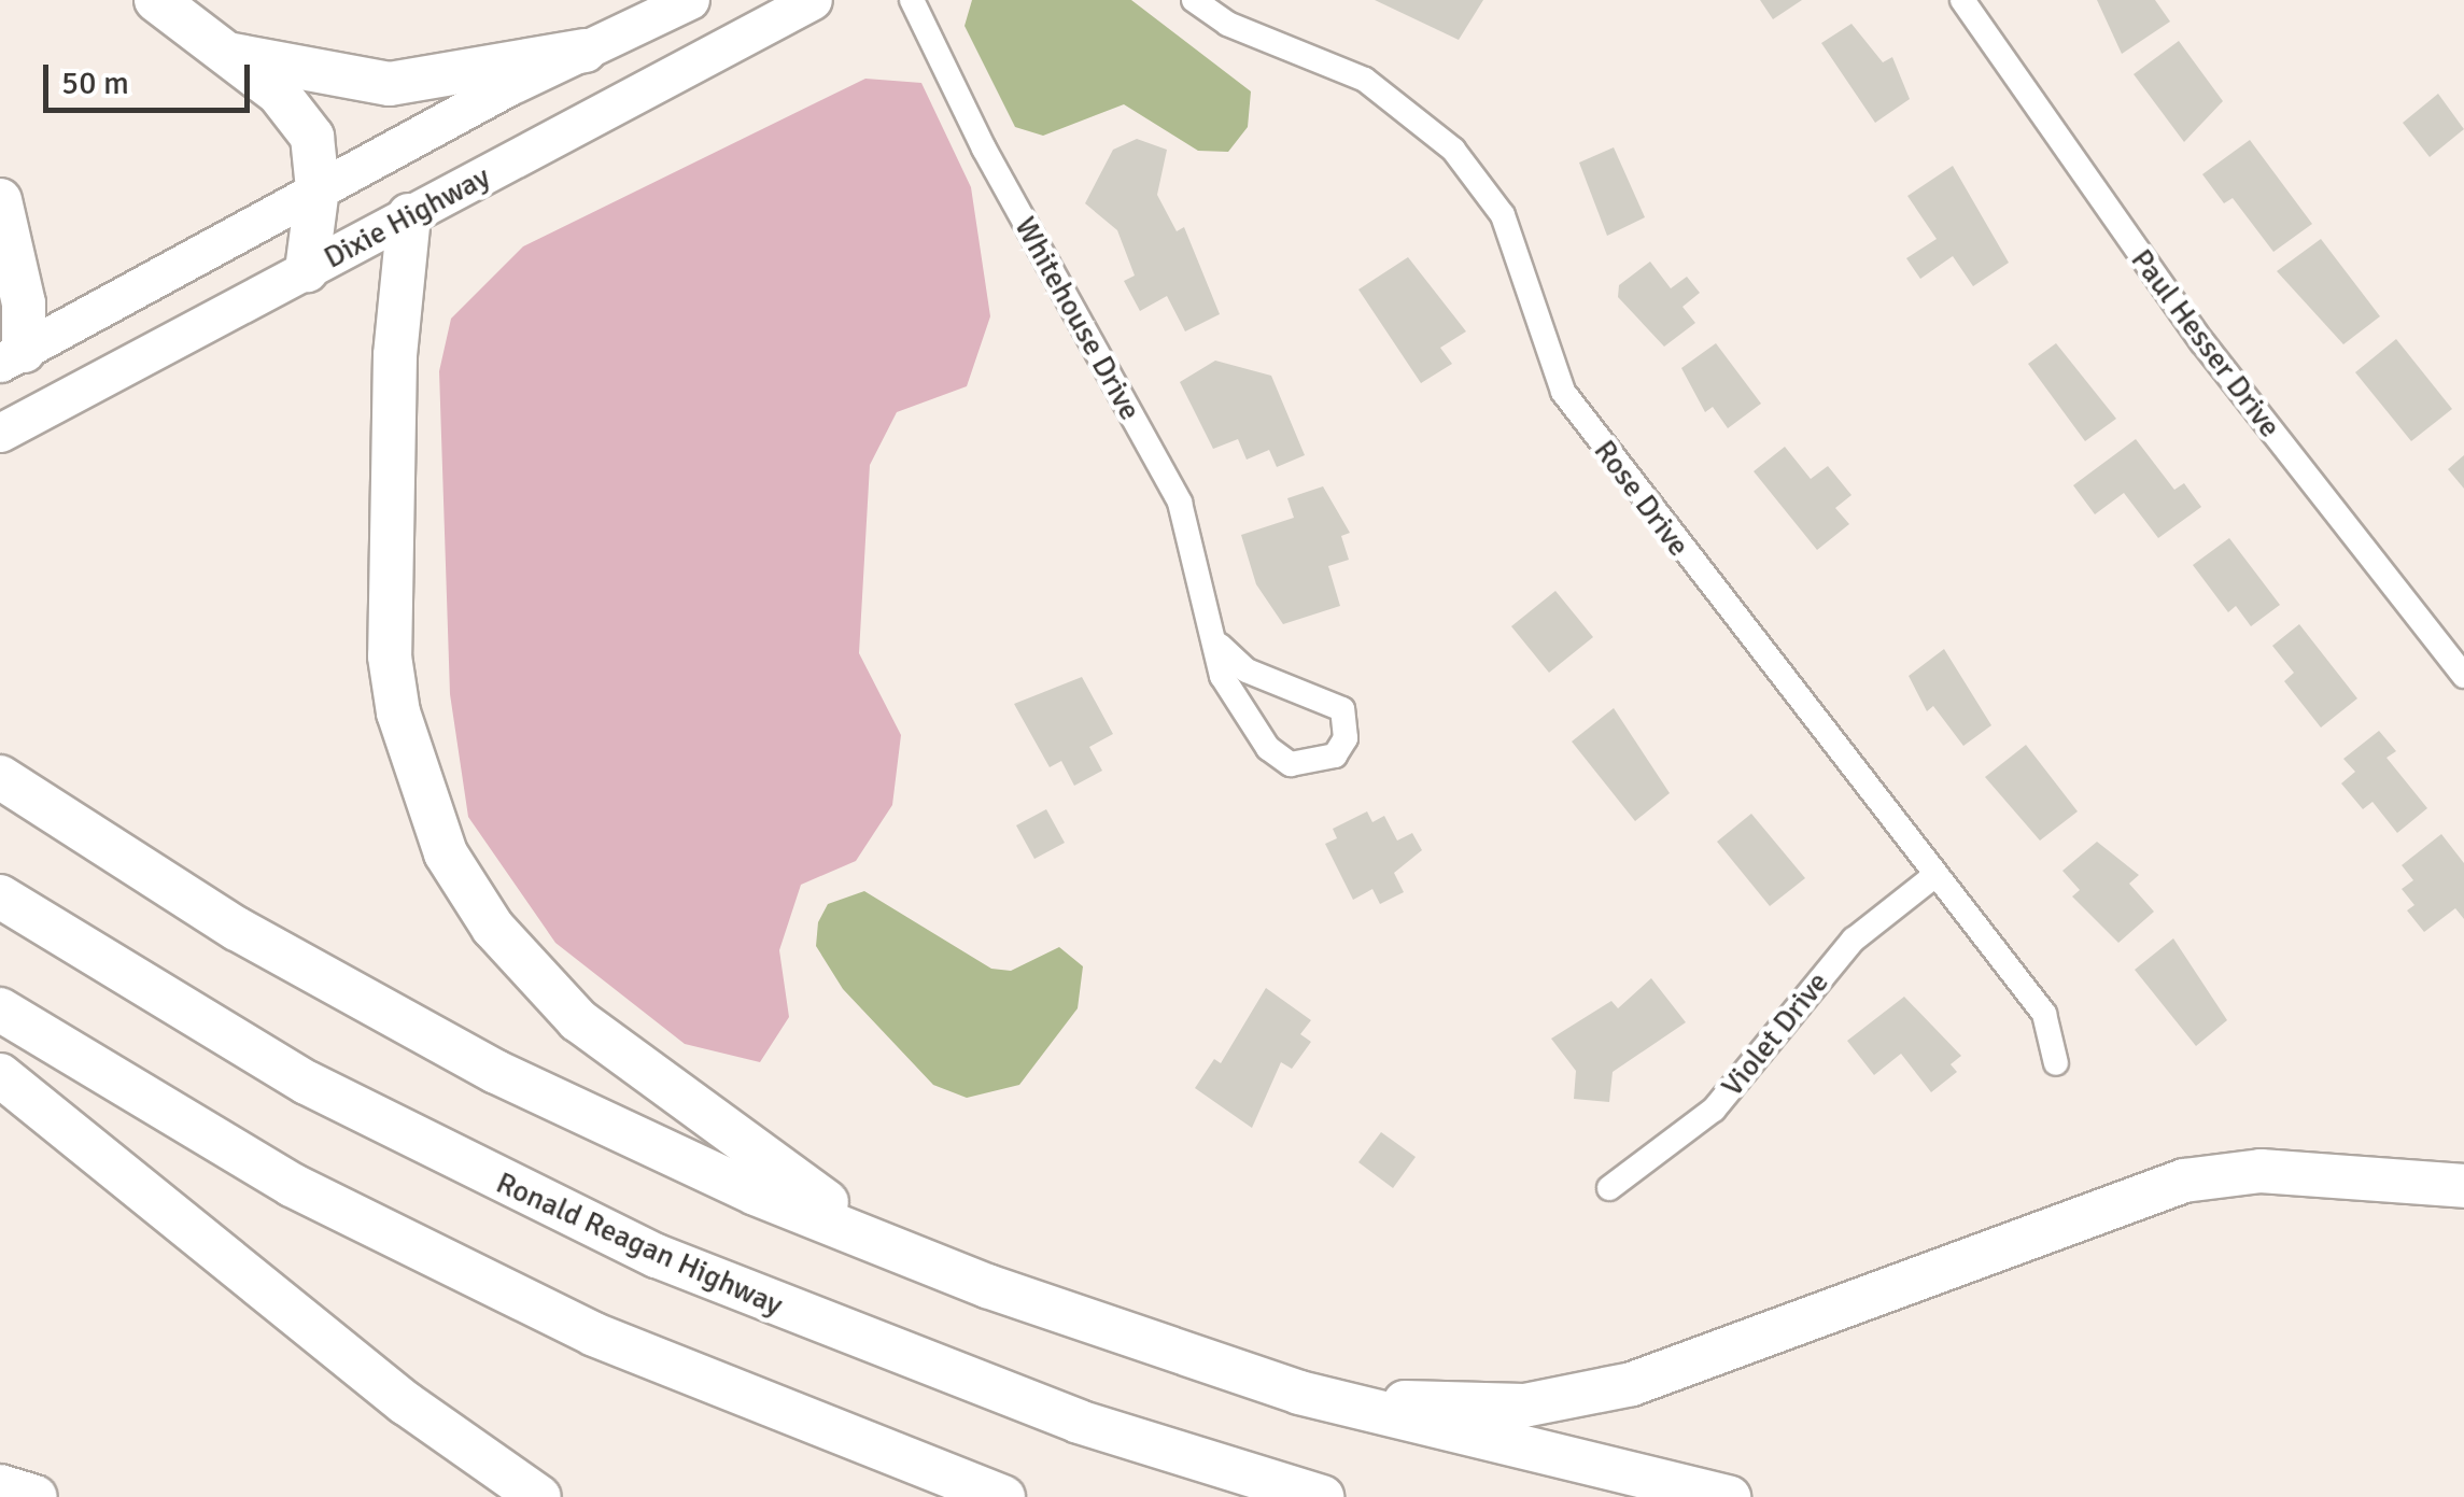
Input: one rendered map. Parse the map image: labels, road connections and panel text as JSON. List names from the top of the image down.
{
  "streets": {
    "highway": ["Ronald Reagan Highway"],
    "main road": ["Dixie Highway"],
    "street": [
      "Whitehouse Drive",
      "Paul Hesser Drive",
      "Rose Drive",
      "Violet Drive"
    ]
  },
  "crossings": [
    ["Rose Drive", "Violet Drive"]
  ],
  "scale_bar": "50 m"
}
